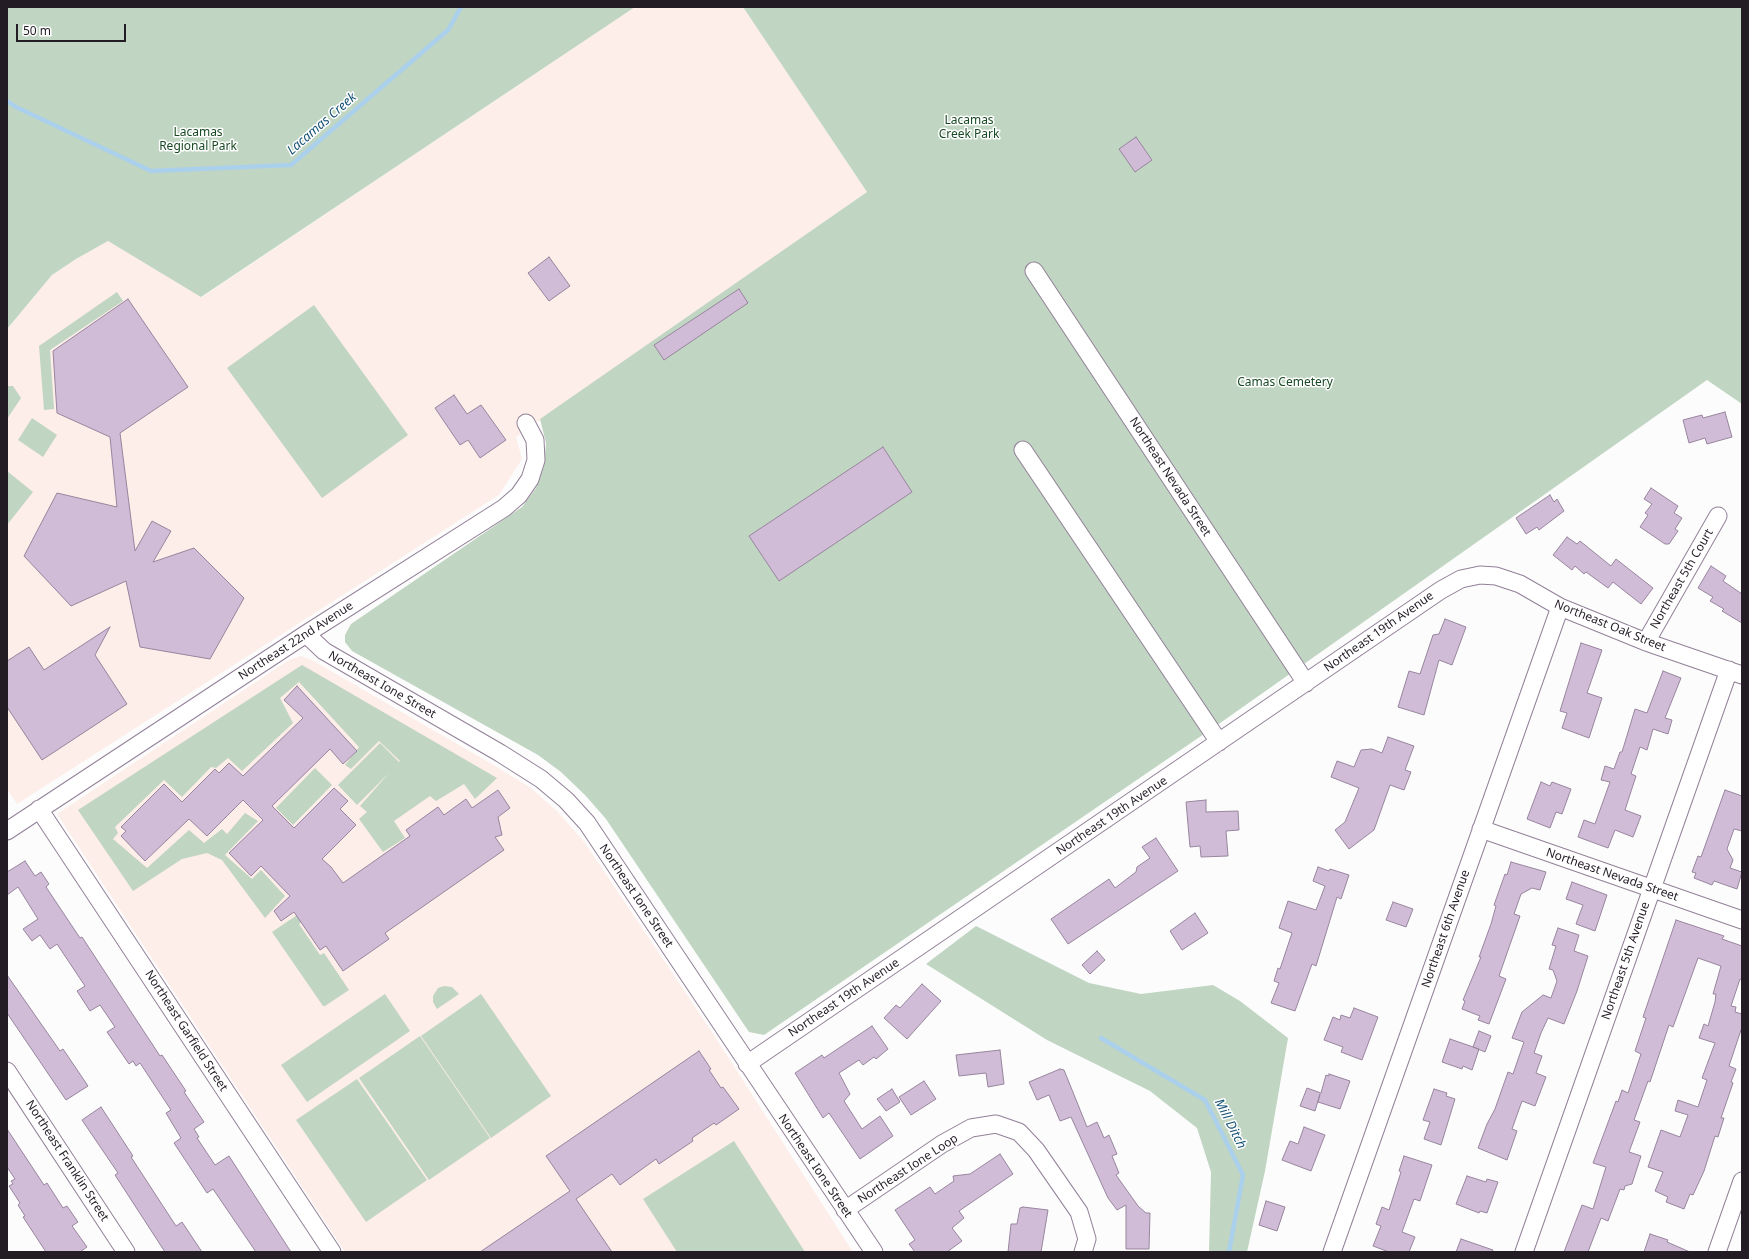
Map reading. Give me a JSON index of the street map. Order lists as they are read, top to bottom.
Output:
{
  "streets": {
    "street": [
      "Northeast Nevada Street",
      "Northeast 5th Court",
      "Northeast Oak Street",
      "Northeast 19th Avenue",
      "Northeast 22nd Avenue",
      "Northeast Ione Street",
      "Northeast 6th Avenue",
      "Northeast 5th Avenue",
      "Northeast Garfield Street",
      "Northeast Franklin Street",
      "Northeast Ione Loop"
    ]
  },
  "crossings": [
    ["Northeast Nevada Street", "Northeast 19th Avenue"],
    ["Northeast Nevada Street", "Northeast 6th Avenue"],
    ["Northeast Nevada Street", "Northeast 5th Avenue"],
    ["Northeast 5th Court", "Northeast Oak Street"],
    ["Northeast Oak Street", "Northeast 19th Avenue"],
    ["Northeast Oak Street", "Northeast 6th Avenue"],
    ["Northeast Oak Street", "Northeast 5th Avenue"],
    ["Northeast 19th Avenue", "Northeast Ione Street"],
    ["Northeast 22nd Avenue", "Northeast Ione Street"],
    ["Northeast 22nd Avenue", "Northeast Garfield Street"],
    ["Northeast Ione Street", "Northeast Ione Loop"]
  ],
  "water": ["Lacamas Creek", "Mill Ditch"],
  "parks": ["Lacamas Creek Park", "Lacamas Regional Park", "Camas Cemetery"],
  "scale_bar": "50 m"
}
